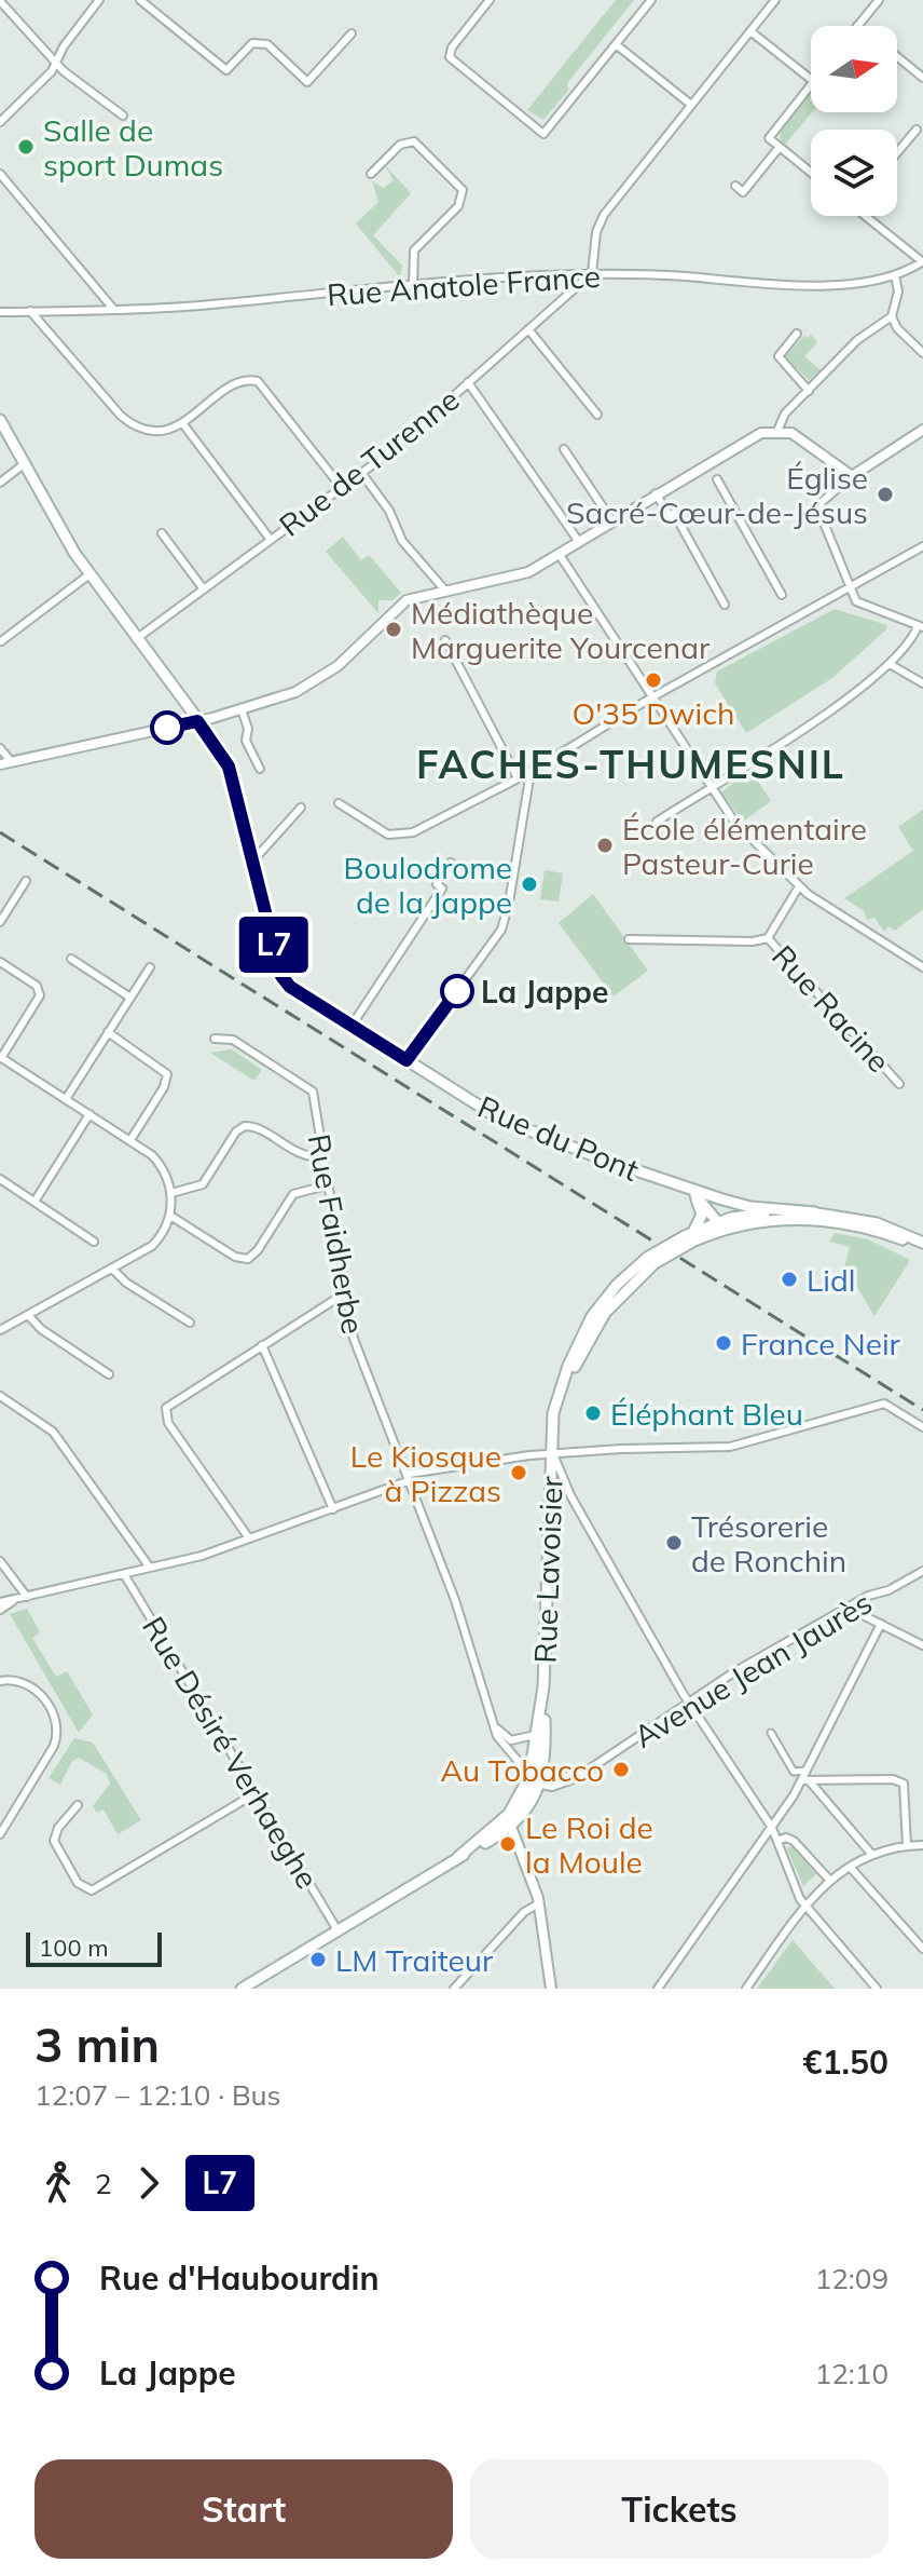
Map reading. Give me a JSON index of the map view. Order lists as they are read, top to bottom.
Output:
{
  "streets": {
    "main road": ["Rue du Pont", "Rue Lavoisier"],
    "street": [
      "Rue Anatole France",
      "Rue de Turenne",
      "Rue Racine",
      "Rue Faidherbe",
      "Avenue Jean Jaurès",
      "Rue Désiré Verhaeghe"
    ]
  },
  "crossings": [
    ["Rue Anatole France", "Rue de Turenne"],
    ["Rue de Turenne", "Rue du Pont"],
    ["Rue du Pont", "Rue Lavoisier"],
    ["Rue Faidherbe", "Rue Lavoisier"],
    ["Rue Faidherbe", "Avenue Jean Jaurès"],
    ["Rue Lavoisier", "Avenue Jean Jaurès"]
  ],
  "districts": ["FACHES-THUMESNIL"],
  "places": [
    "Salle de sport Dumas",
    "Église Sacré-Cœur-de-Jésus",
    "Médiathèque Marguerite Yourcenar",
    "O'35 Dwich",
    "École élémentaire Pasteur-Curie",
    "Boulodrome de la Jappe",
    "La Jappe",
    "Lidl",
    "France Neir",
    "Éléphant Bleu",
    "Le Kiosque à Pizzas",
    "Trésorerie de Ronchin",
    "Au Tobacco",
    "Le Roi de la Moule",
    "LM Traiteur"
  ],
  "lines": ["bus line L7"],
  "scale_bar": "100 m",
  "north": "right",
  "page": {
    "on_map": "L7",
    "scale": "100 m",
    "heading": ["3 min", "12:07 – 12:10 · Bus", "€1.50"],
    "legs": ["2", "L7"],
    "list": [
      {
        "name": "Rue d'Haubourdin",
        "value": "12:09"
      },
      {
        "name": "La Jappe",
        "value": "12:10"
      }
    ],
    "buttons": ["Start", "Tickets"]
  }
}
